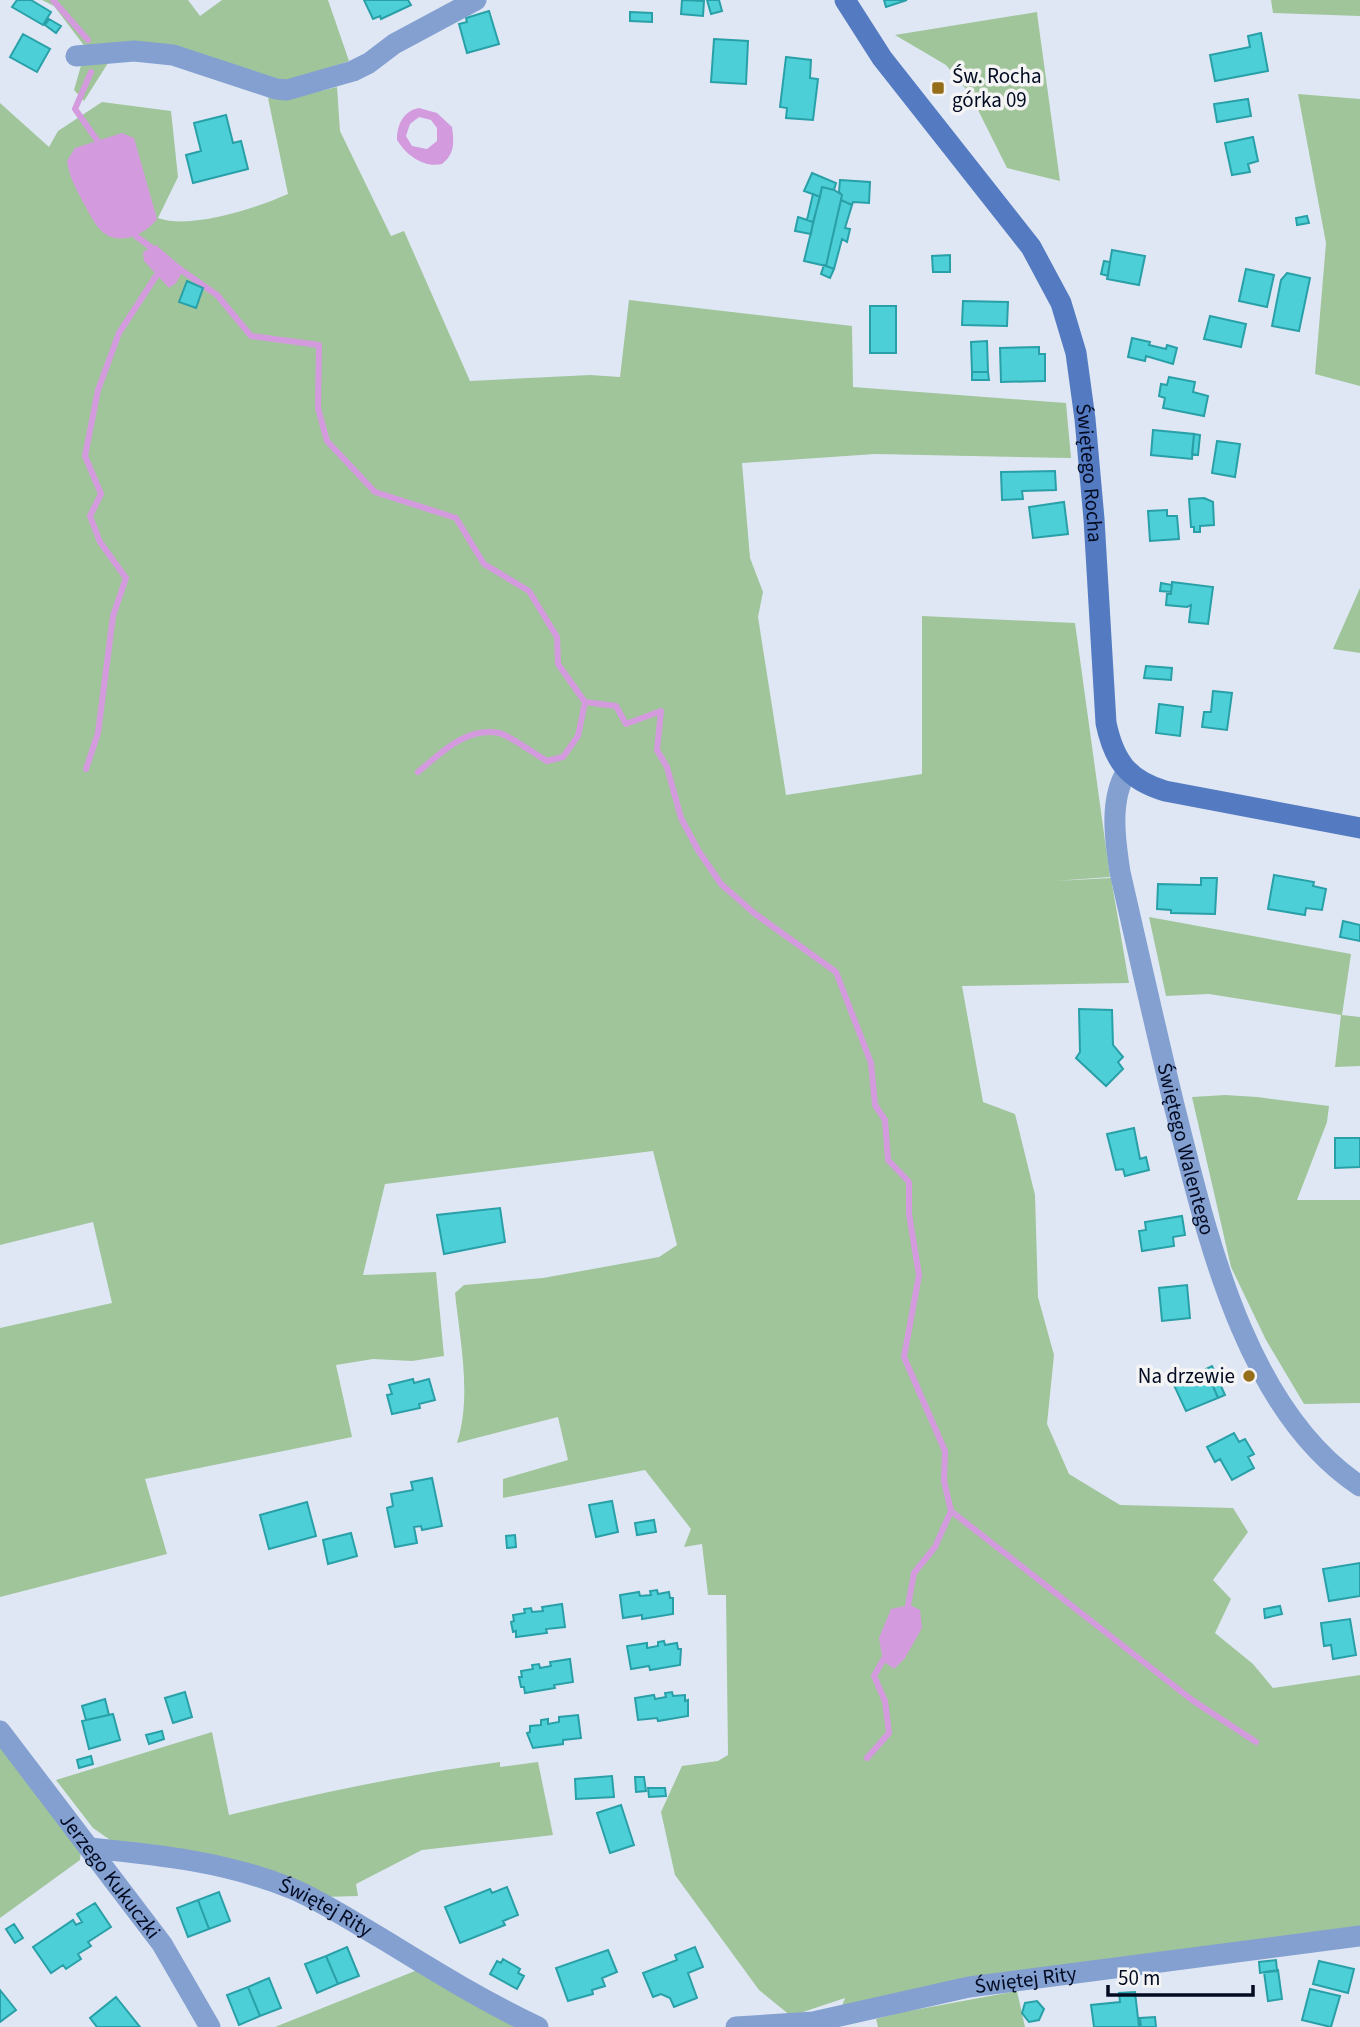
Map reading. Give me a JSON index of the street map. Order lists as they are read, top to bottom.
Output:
{
  "streets": {
    "street": [
      "Świętego Rocha",
      "Świętego Walentego",
      "Jerzego Kukuczki",
      "Świętej Rity"
    ]
  },
  "crossings": [
    ["Świętego Rocha", "Świętego Walentego"],
    ["Jerzego Kukuczki", "Świętej Rity"]
  ],
  "places": {
    "transit": ["Św. Rocha górka 09"],
    "other": ["Na drzewie"]
  },
  "scale_bar": "50 m"
}
